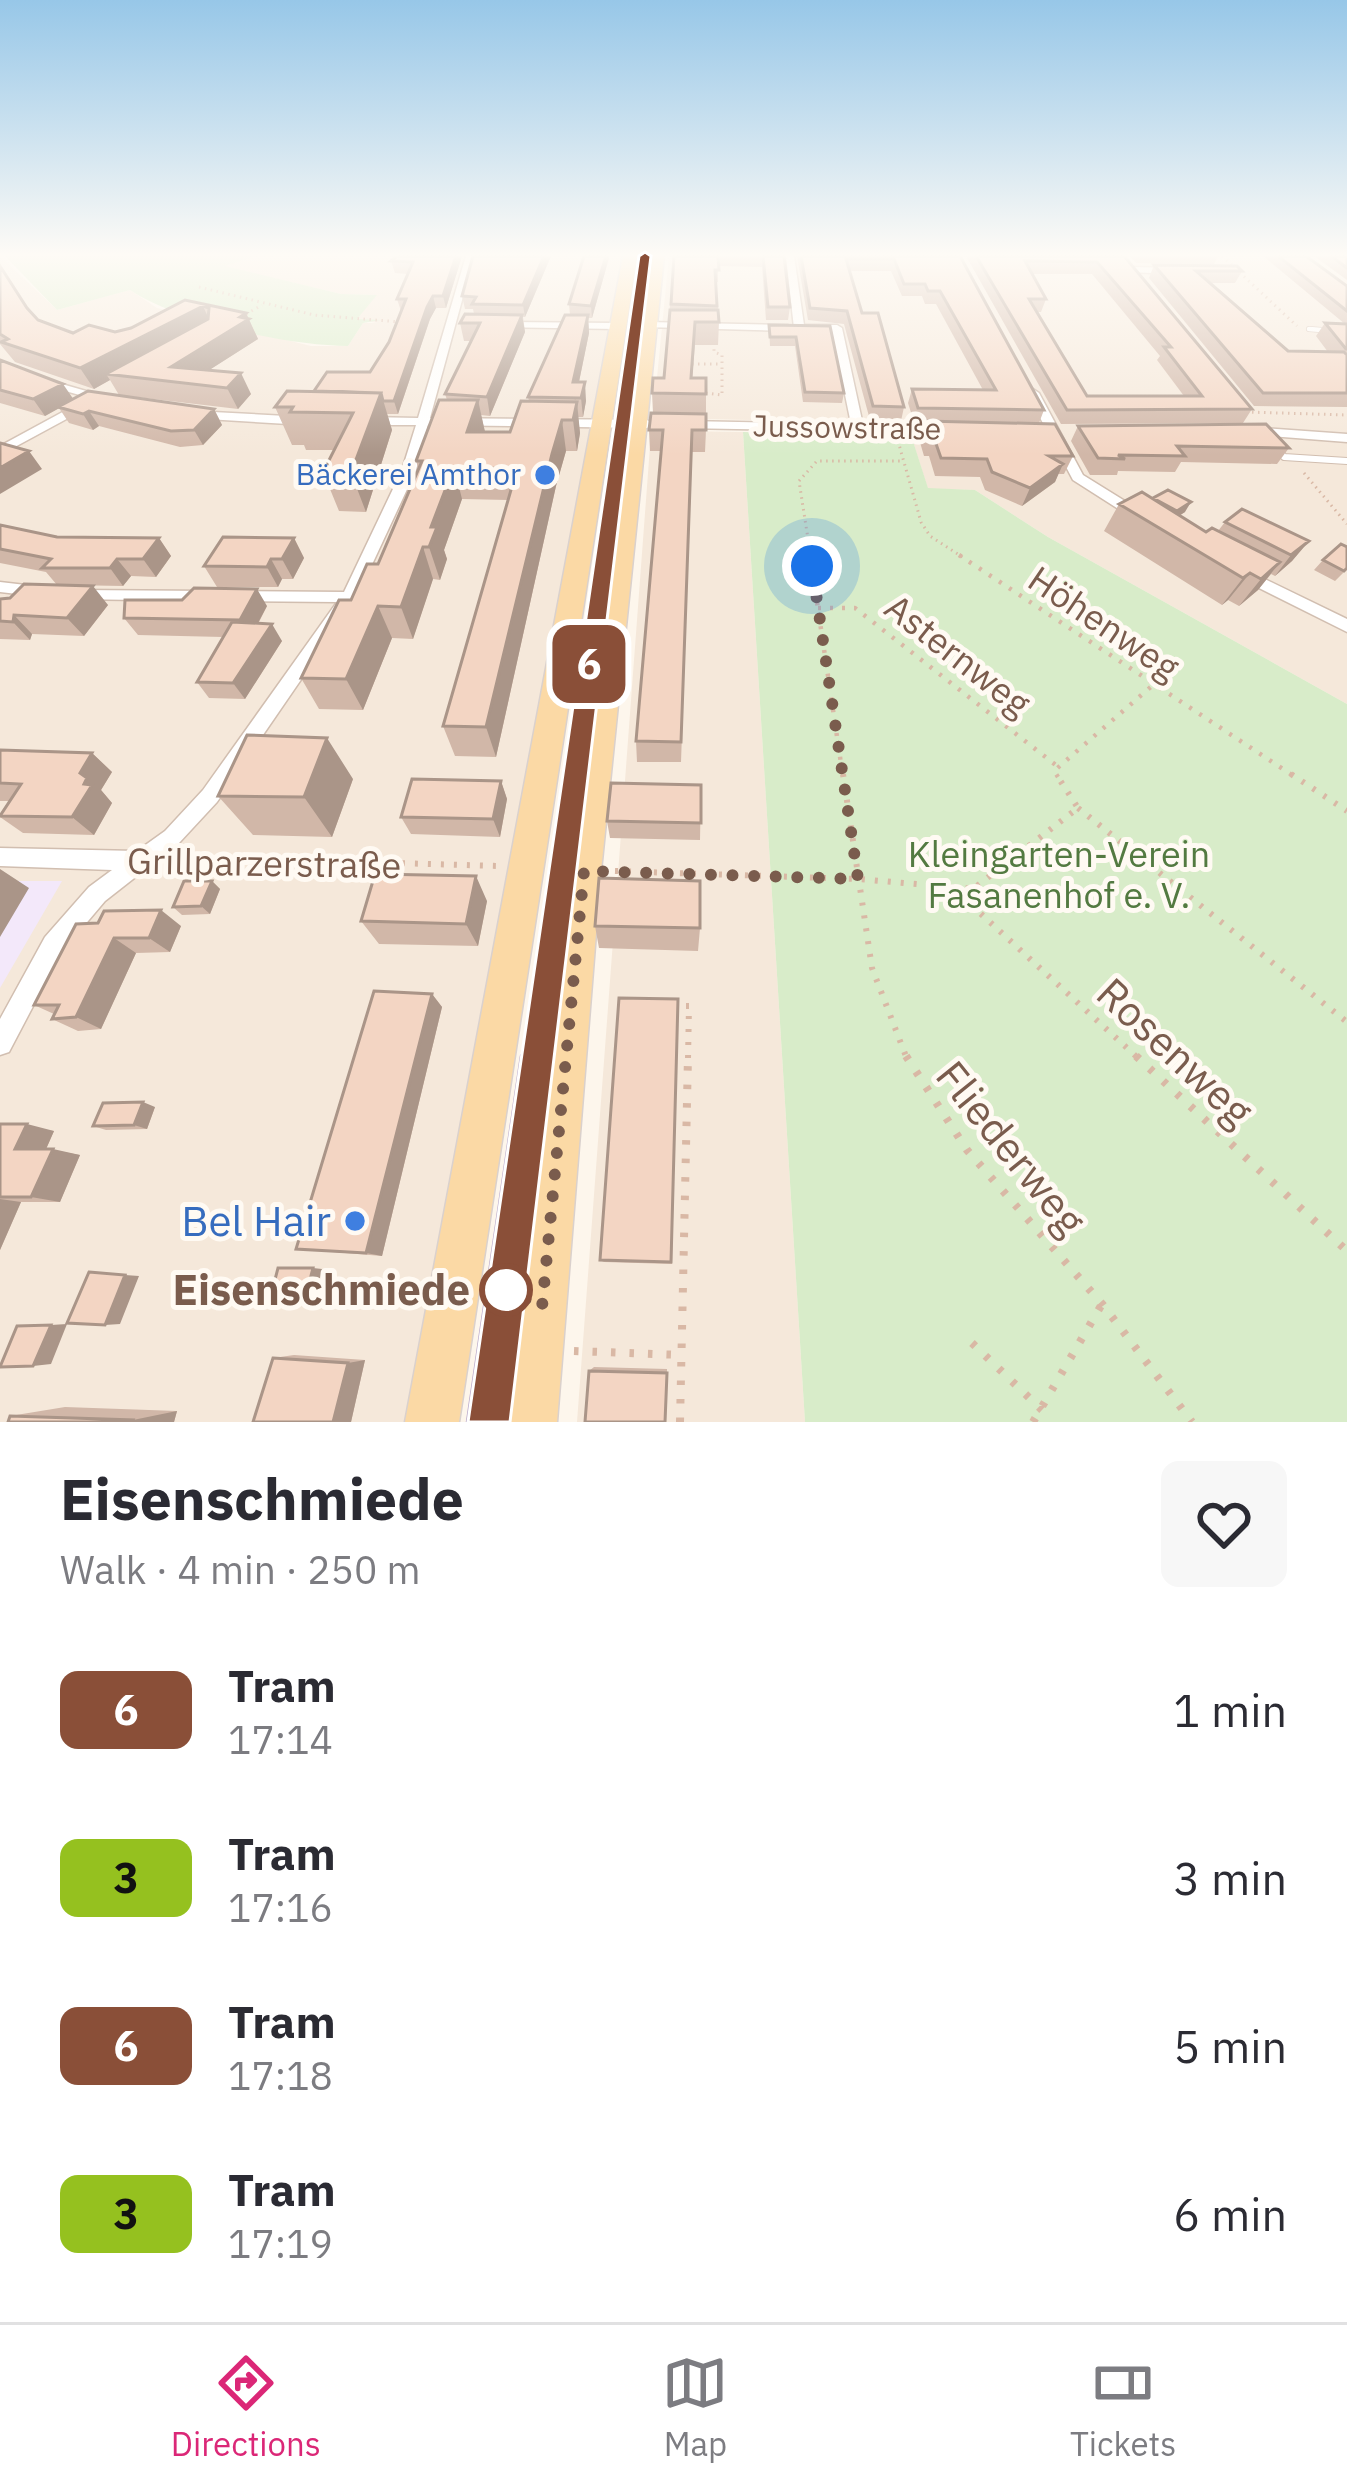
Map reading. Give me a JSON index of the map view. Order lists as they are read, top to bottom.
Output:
{
  "streets": {
    "street": ["Jussowstraße", "Grillparzerstraße"],
    "path": [
      "Höhenweg",
      "Asternweg",
      "Rosenweg",
      "Fliederweg"
    ]
  },
  "crossings": [
    ["Jussowstraße", "Höhenweg"],
    ["Höhenweg", "Fliederweg"],
    ["Asternweg", "Fliederweg"]
  ],
  "parks": ["Kleingarten-Verein Fasanenhof e. V."],
  "places": ["Bäckerei Amthor", "Bel Hair", "Eisenschmiede"],
  "lines": ["tram line 6"],
  "page": {
    "on_map": "6",
    "heading": ["Eisenschmiede", "Walk · 4 min · 250 m"],
    "list": [
      {
        "mark": "6",
        "name": "Tram",
        "note": "17:14",
        "value": "1 min"
      },
      {
        "mark": "3",
        "name": "Tram",
        "note": "17:16",
        "value": "3 min"
      },
      {
        "mark": "6",
        "name": "Tram",
        "note": "17:18",
        "value": "5 min"
      },
      {
        "mark": "3",
        "name": "Tram",
        "note": "17:19",
        "value": "6 min"
      }
    ],
    "tabs": ["Directions", "Map", "Tickets"]
  }
}
